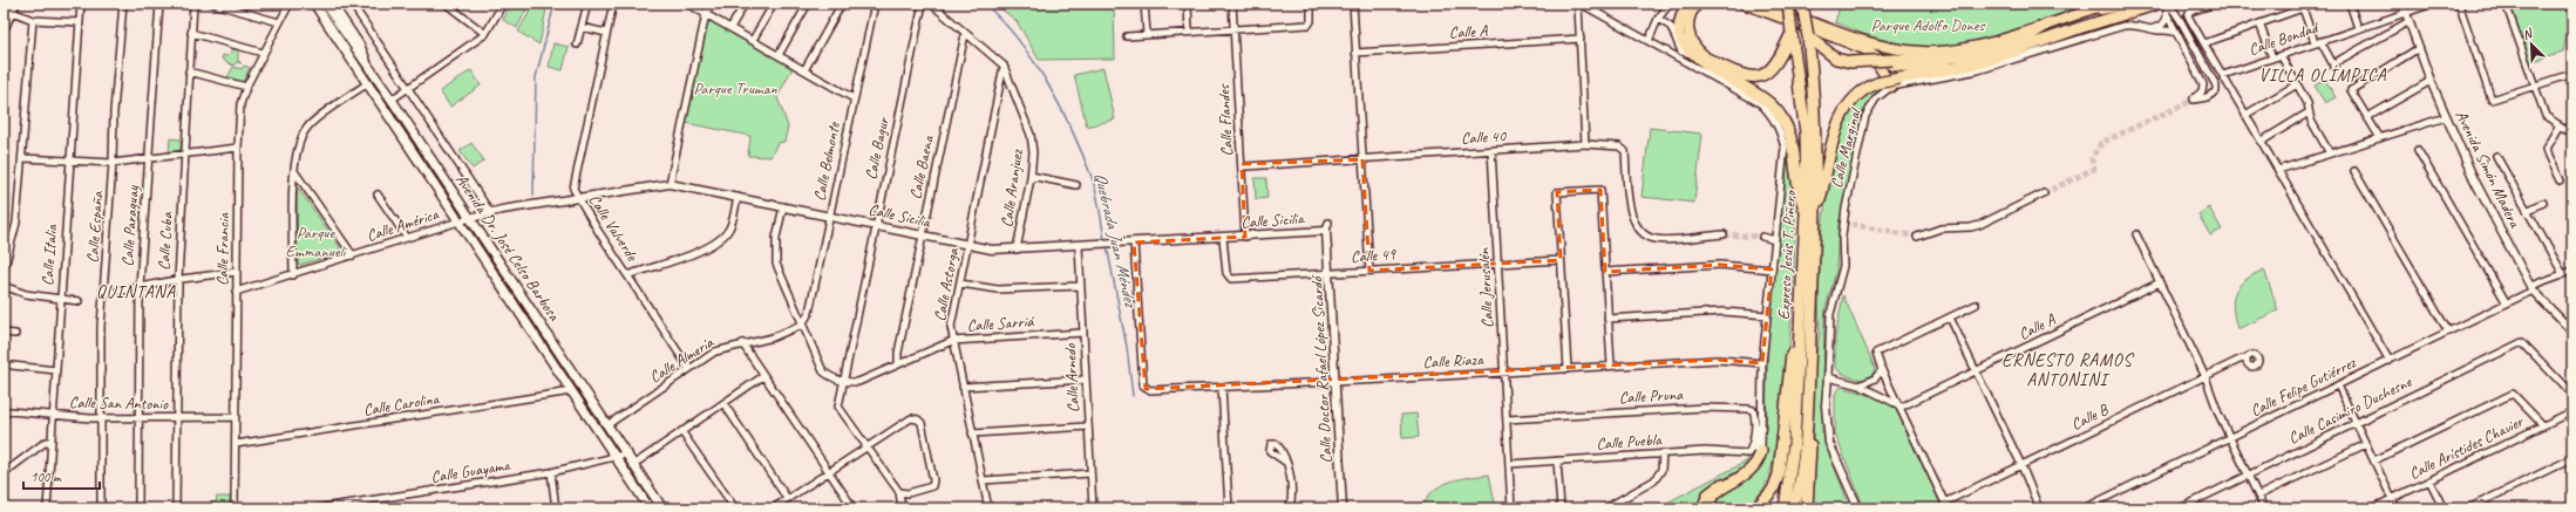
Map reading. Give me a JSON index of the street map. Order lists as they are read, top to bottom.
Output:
{
  "streets": {
    "highway": ["Expreso Jesús T. Piñero"],
    "main road": ["Avenida Dr. José Celso Barbosa"],
    "street": [
      "Calle A",
      "Calle Bondad",
      "Calle Flandes",
      "Calle 40",
      "Calle Bagur",
      "Calle Marginal",
      "Calle Belmonte",
      "Calle Baena",
      "Avenida Simón Madera",
      "Calle Aranjuez",
      "Calle Sicilia",
      "Calle América",
      "Calle Paraguay",
      "Calle España",
      "Calle Valverde",
      "Calle Cuba",
      "Calle Francia",
      "Calle Italia",
      "Calle 49",
      "Calle Astorga",
      "Calle Jerusalén",
      "Calle Sarriá",
      "Calle Almería",
      "Calle Riaza",
      "Calle Doctor Rafael López Sicardó",
      "Calle Arnedo",
      "Calle Felipe Gutiérrez",
      "Calle Pruna",
      "Calle San Antonio",
      "Calle Carolina",
      "Calle Casimiro Duchesne",
      "Calle B",
      "Calle Puebla",
      "Calle Arístides Chavier",
      "Calle Guayama"
    ]
  },
  "crossings": [
    ["Calle Bondad", "Avenida Simón Madera"],
    ["Calle Flandes", "Calle 40"],
    ["Calle Flandes", "Calle Sicilia"],
    ["Calle 40", "Calle Jerusalén"],
    ["Calle Bagur", "Calle Sicilia"],
    ["Calle Bagur", "Calle Sarriá"],
    ["Calle Belmonte", "Calle Sicilia"],
    ["Calle Belmonte", "Calle Almería"],
    ["Calle Baena", "Calle Aranjuez"],
    ["Calle Baena", "Calle Sicilia"],
    ["Calle Baena", "Calle Sarriá"],
    ["Avenida Simón Madera", "Calle Felipe Gutiérrez"],
    ["Calle Aranjuez", "Calle Sicilia"],
    ["Calle Aranjuez", "Calle Astorga"],
    ["Calle Sicilia", "Calle América"],
    ["Calle Sicilia", "Calle Valverde"],
    ["Calle Sicilia", "Avenida Dr. José Celso Barbosa"],
    ["Calle Sicilia", "Calle 49"],
    ["Calle Sicilia", "Calle Astorga"],
    ["Calle Sicilia", "Calle Riaza"],
    ["Calle Sicilia", "Calle Doctor Rafael López Sicardó"],
    ["Calle Sicilia", "Calle Arnedo"],
    ["Calle América", "Avenida Dr. José Celso Barbosa"],
    ["Calle América", "Calle Francia"],
    ["Calle Paraguay", "Calle San Antonio"],
    ["Calle España", "Calle San Antonio"],
    ["Calle Valverde", "Calle Almería"],
    ["Calle Cuba", "Calle San Antonio"],
    ["Avenida Dr. José Celso Barbosa", "Calle Almería"],
    ["Avenida Dr. José Celso Barbosa", "Calle Carolina"],
    ["Avenida Dr. José Celso Barbosa", "Calle Guayama"],
    ["Calle Francia", "Calle San Antonio"],
    ["Calle Francia", "Calle Carolina"],
    ["Calle Italia", "Calle San Antonio"],
    ["Calle 49", "Calle Jerusalén"],
    ["Calle 49", "Calle Doctor Rafael López Sicardó"],
    ["Calle Astorga", "Calle Sarriá"],
    ["Calle Jerusalén", "Calle Riaza"],
    ["Calle Jerusalén", "Calle Pruna"],
    ["Calle Jerusalén", "Calle Puebla"],
    ["Calle Sarriá", "Calle Arnedo"],
    ["Calle Riaza", "Calle Doctor Rafael López Sicardó"],
    ["Calle Pruna", "Calle Puebla"]
  ],
  "districts": ["VILLA OLÍMPICA", "QUINTANA", "ERNESTO RAMOS ANTONINI"],
  "water": ["Quebrada Juan Méndez"],
  "parks": ["Parque Adolfo Dones", "Parque Truman", "Parque Emmanueli"],
  "scale_bar": "100 m",
  "north": "top left"
}
